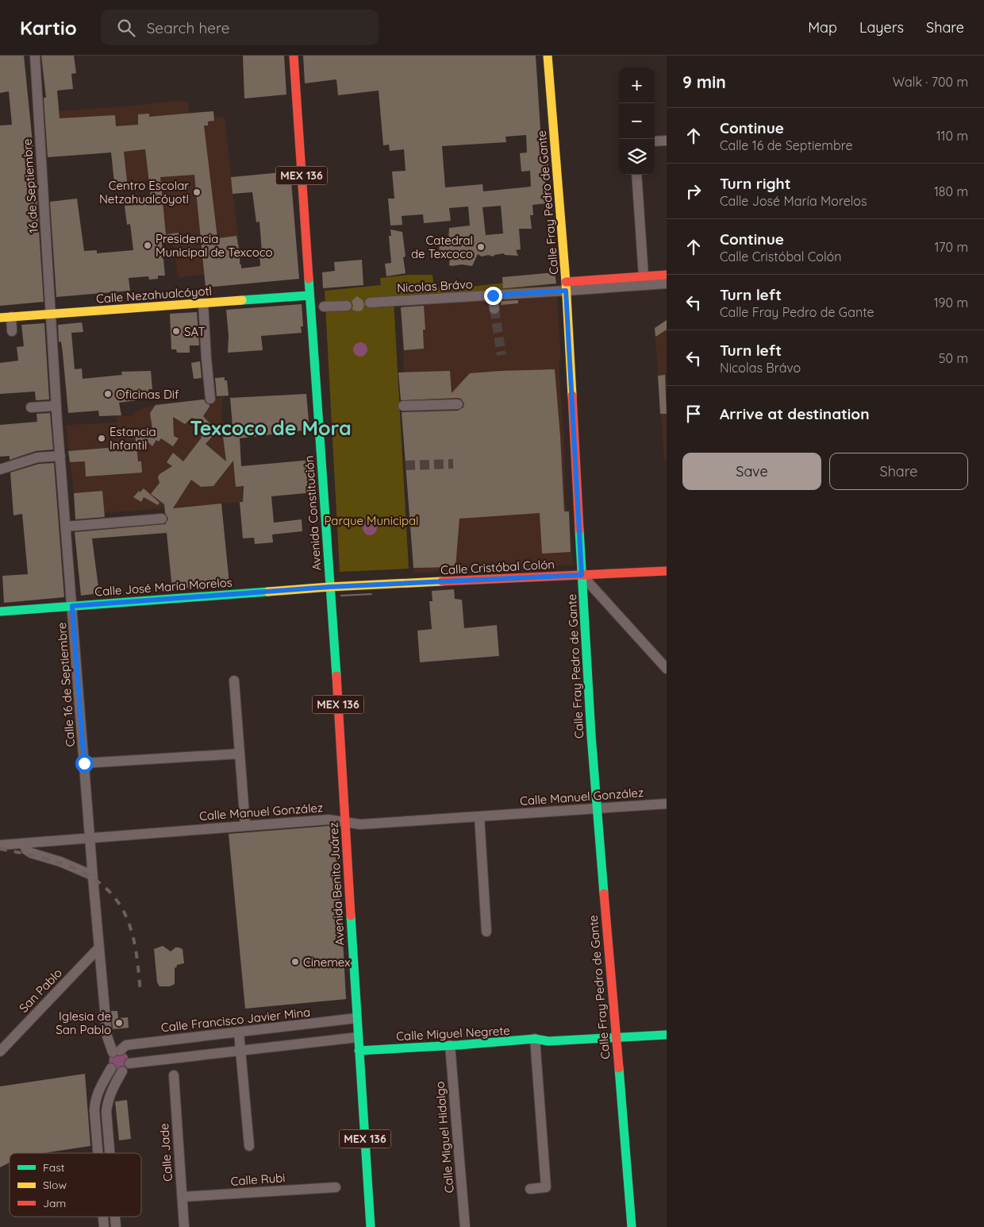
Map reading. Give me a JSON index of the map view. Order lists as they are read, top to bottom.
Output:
{
  "streets": {
    "main road": [
      "MEX 136",
      "Calle Fray Pedro de Gante",
      "Nicolas Brávo",
      "Calle Nezahualcóyotl",
      "Avenida Constitución",
      "Calle Cristóbal Colón",
      "Calle José María Morelos",
      "Avenida Benito Juárez",
      "Calle Miguel Negrete"
    ],
    "street": [
      "16 de Septiembre",
      "Calle 16 de Septiembre",
      "Calle Manuel González",
      "San Pablo",
      "Calle Francisco Javier Mina",
      "Calle Miguel Hidalgo",
      "Calle Jade",
      "Calle Rubi"
    ]
  },
  "crossings": [
    ["MEX 136", "Calle Nezahualcóyotl"],
    ["MEX 136", "Avenida Constitución"],
    ["16 de Septiembre", "Calle Nezahualcóyotl"],
    ["16 de Septiembre", "Calle 16 de Septiembre"],
    ["Calle Fray Pedro de Gante", "Nicolas Brávo"],
    ["Calle Fray Pedro de Gante", "Calle Cristóbal Colón"],
    ["Calle Fray Pedro de Gante", "Calle Manuel González"],
    ["Calle Fray Pedro de Gante", "Calle Miguel Negrete"],
    ["Calle Nezahualcóyotl", "Avenida Constitución"],
    ["Calle Nezahualcóyotl", "Calle 16 de Septiembre"],
    ["Avenida Constitución", "Calle Cristóbal Colón"],
    ["Avenida Constitución", "Calle José María Morelos"],
    ["Avenida Constitución", "Avenida Benito Juárez"],
    ["Calle Cristóbal Colón", "Calle José María Morelos"],
    ["Calle Cristóbal Colón", "Avenida Benito Juárez"],
    ["Calle José María Morelos", "Calle 16 de Septiembre"],
    ["Calle José María Morelos", "Avenida Benito Juárez"],
    ["Calle 16 de Septiembre", "Calle Manuel González"],
    ["Calle 16 de Septiembre", "San Pablo"],
    ["Calle 16 de Septiembre", "Calle Francisco Javier Mina"],
    ["Calle Manuel González", "Avenida Benito Juárez"],
    ["Avenida Benito Juárez", "Calle Francisco Javier Mina"],
    ["Avenida Benito Juárez", "Calle Miguel Negrete"],
    ["Calle Miguel Negrete", "Calle Miguel Hidalgo"],
    ["Calle Jade", "Calle Rubi"]
  ],
  "districts": ["Texcoco de Mora"],
  "parks": ["Parque Municipal"],
  "places": [
    "Centro Escolar Netzahualcóyotl",
    "Presidencia Municipal de Texcoco",
    "Catedral de Texcoco",
    "SAT",
    "Oficinas Dif",
    "Estancia Infantil",
    "Cinemex",
    "Iglesia de San Pablo"
  ],
  "legend": ["Fast", "Slow", "Jam"],
  "page": {
    "header": "Kartio",
    "search": "Search here",
    "nav": ["Map", "Layers", "Share"],
    "heading": ["9 min", "Walk · 700 m"],
    "map_buttons": ["+", "−"],
    "list": [
      ["Continue", "Calle 16 de Septiembre", "110 m"],
      ["Turn right", "Calle José María Morelos", "180 m"],
      ["Continue", "Calle Cristóbal Colón", "170 m"],
      ["Turn left", "Calle Fray Pedro de Gante", "190 m"],
      ["Turn left", "Nicolas Brávo", "50 m"],
      "Arrive at destination"
    ],
    "buttons": ["Save", "Share"]
  }
}
